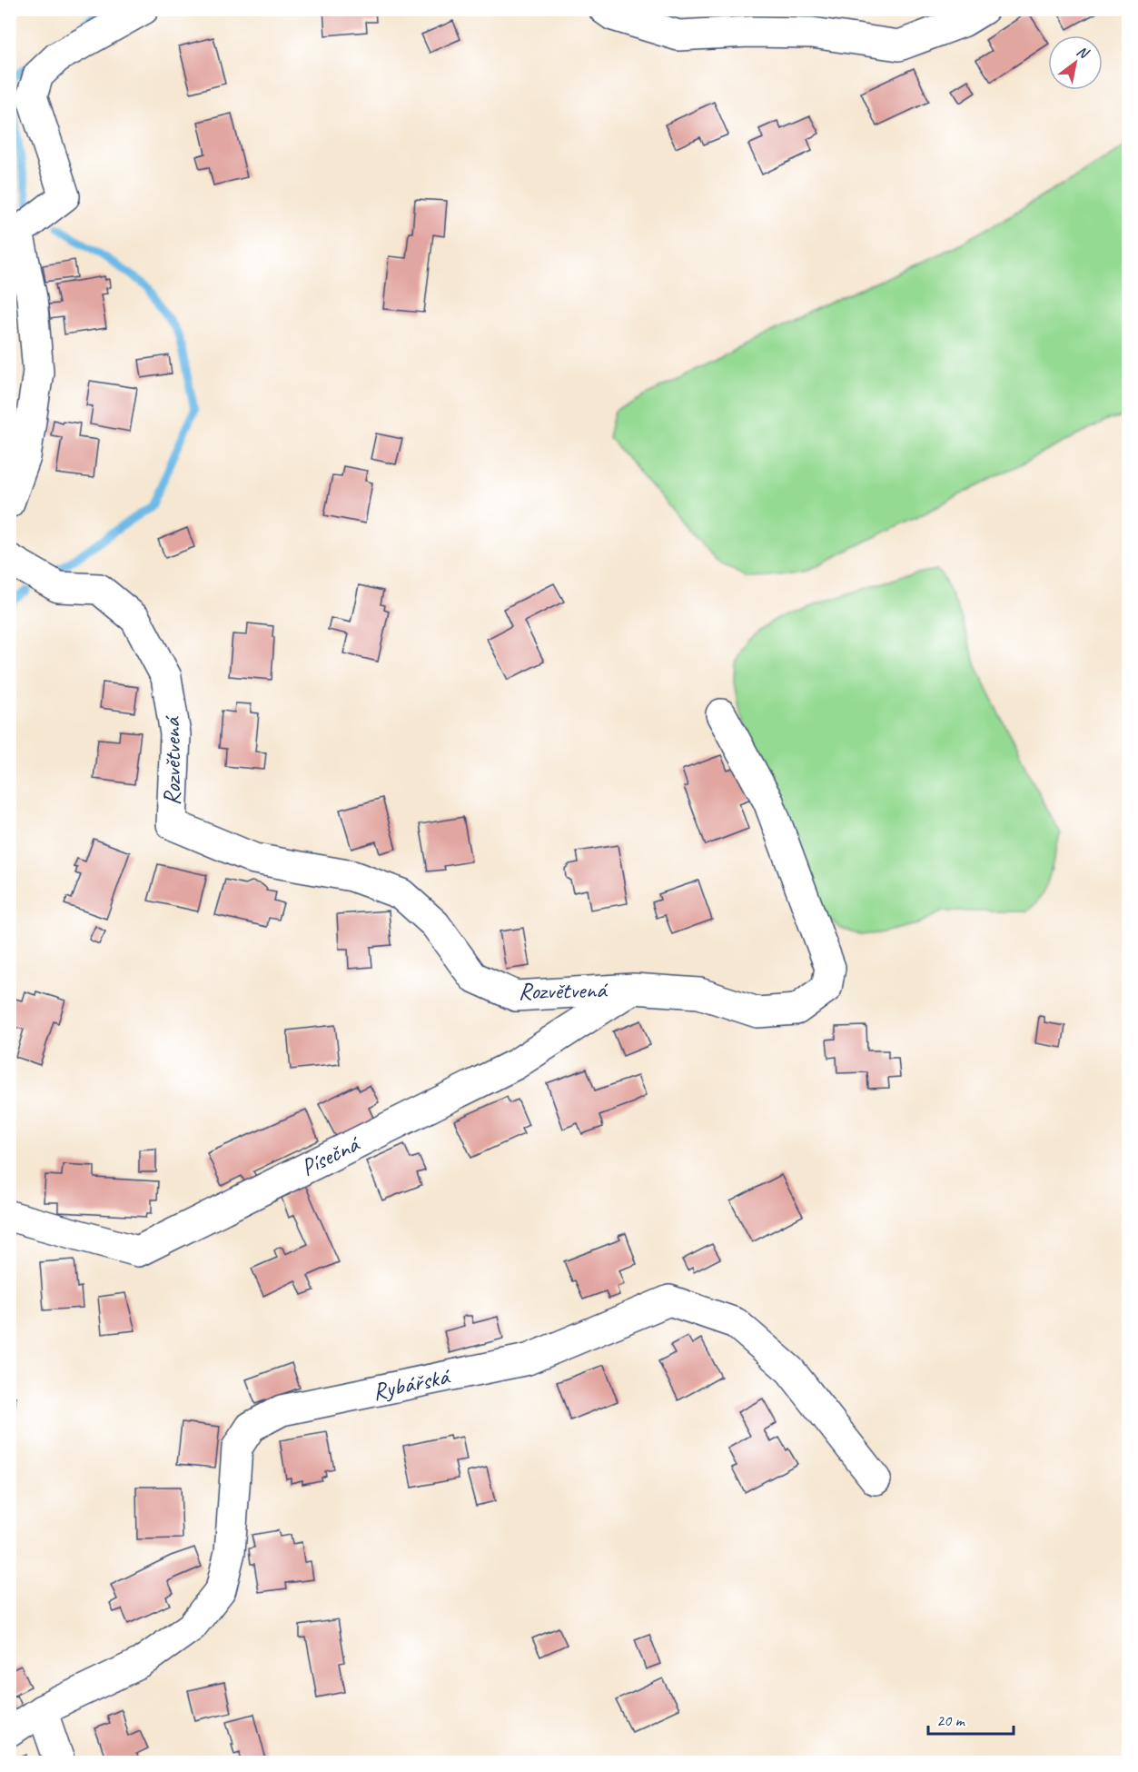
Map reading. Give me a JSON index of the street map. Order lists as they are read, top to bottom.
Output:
{
  "streets": {
    "street": ["Rozvětvená", "Písečná", "Rybářská"]
  },
  "crossings": [
    ["Rozvětvená", "Písečná"]
  ],
  "scale_bar": "20 m",
  "north": "top right"
}
